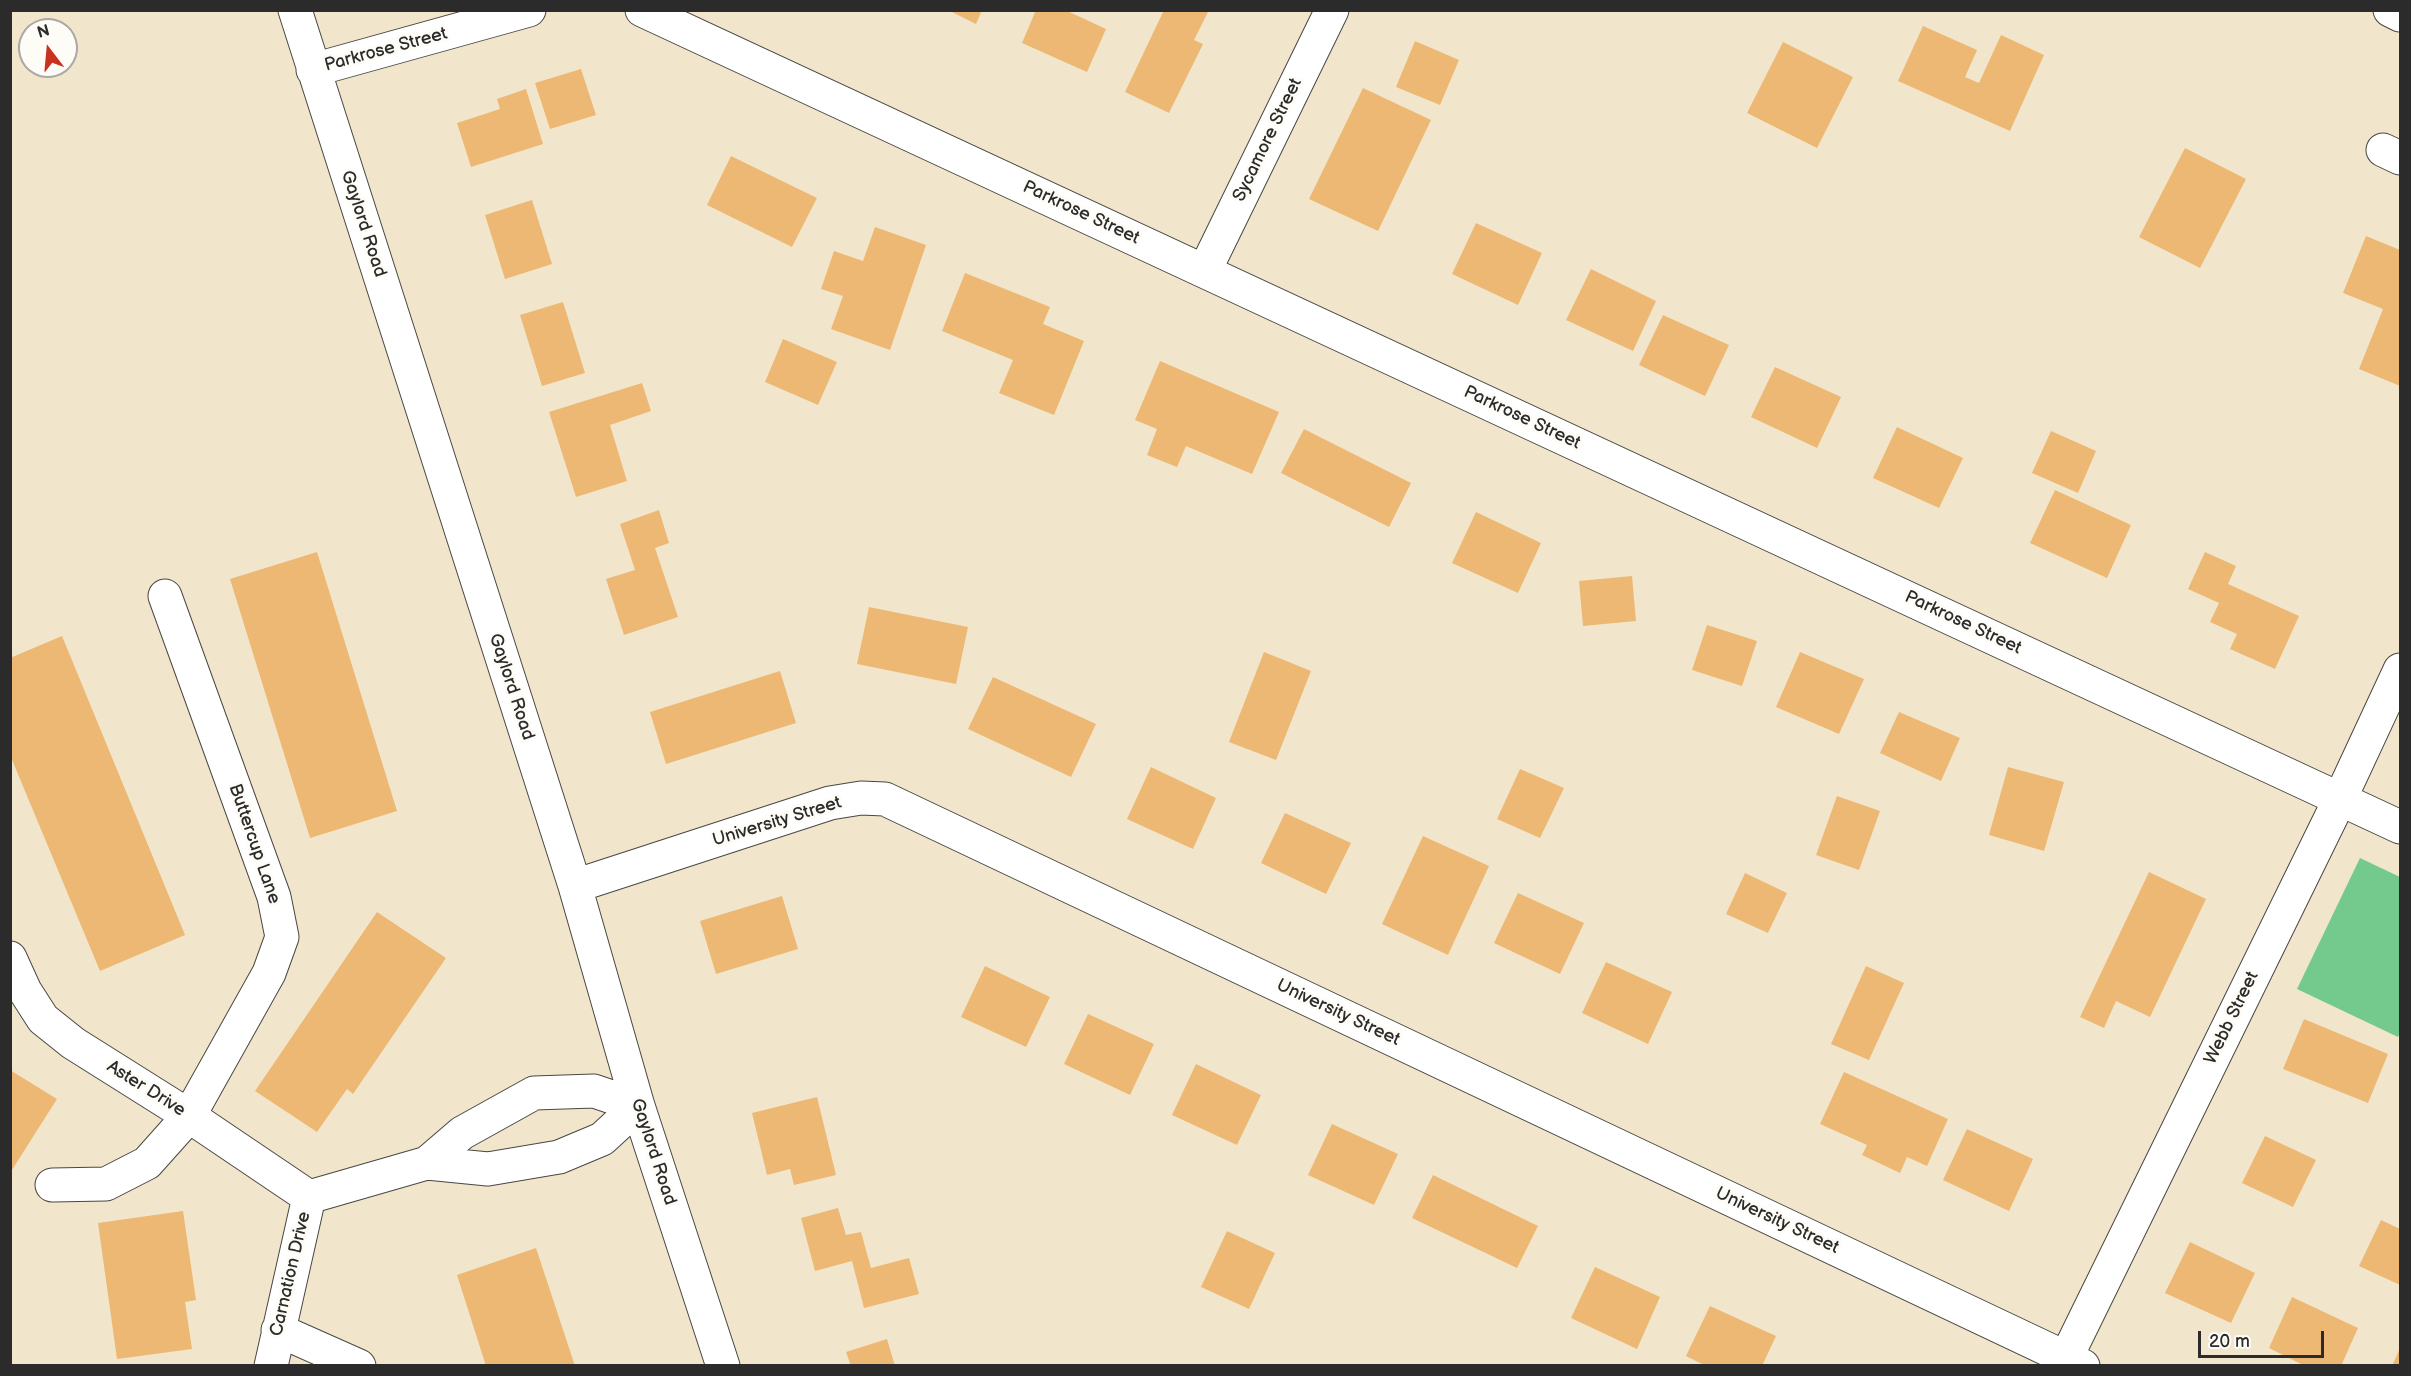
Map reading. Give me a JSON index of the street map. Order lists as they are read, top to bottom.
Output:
{
  "streets": {
    "street": [
      "Parkrose Street",
      "Sycamore Street",
      "Gaylord Road",
      "University Street",
      "Buttercup Lane",
      "Webb Street",
      "Aster Drive",
      "Carnation Drive"
    ]
  },
  "crossings": [
    ["Parkrose Street", "Sycamore Street"],
    ["Parkrose Street", "Gaylord Road"],
    ["Parkrose Street", "Webb Street"],
    ["Gaylord Road", "University Street"],
    ["Gaylord Road", "Carnation Drive"],
    ["University Street", "Webb Street"],
    ["Buttercup Lane", "Aster Drive"],
    ["Aster Drive", "Carnation Drive"]
  ],
  "scale_bar": "20 m",
  "north": "top"
}
